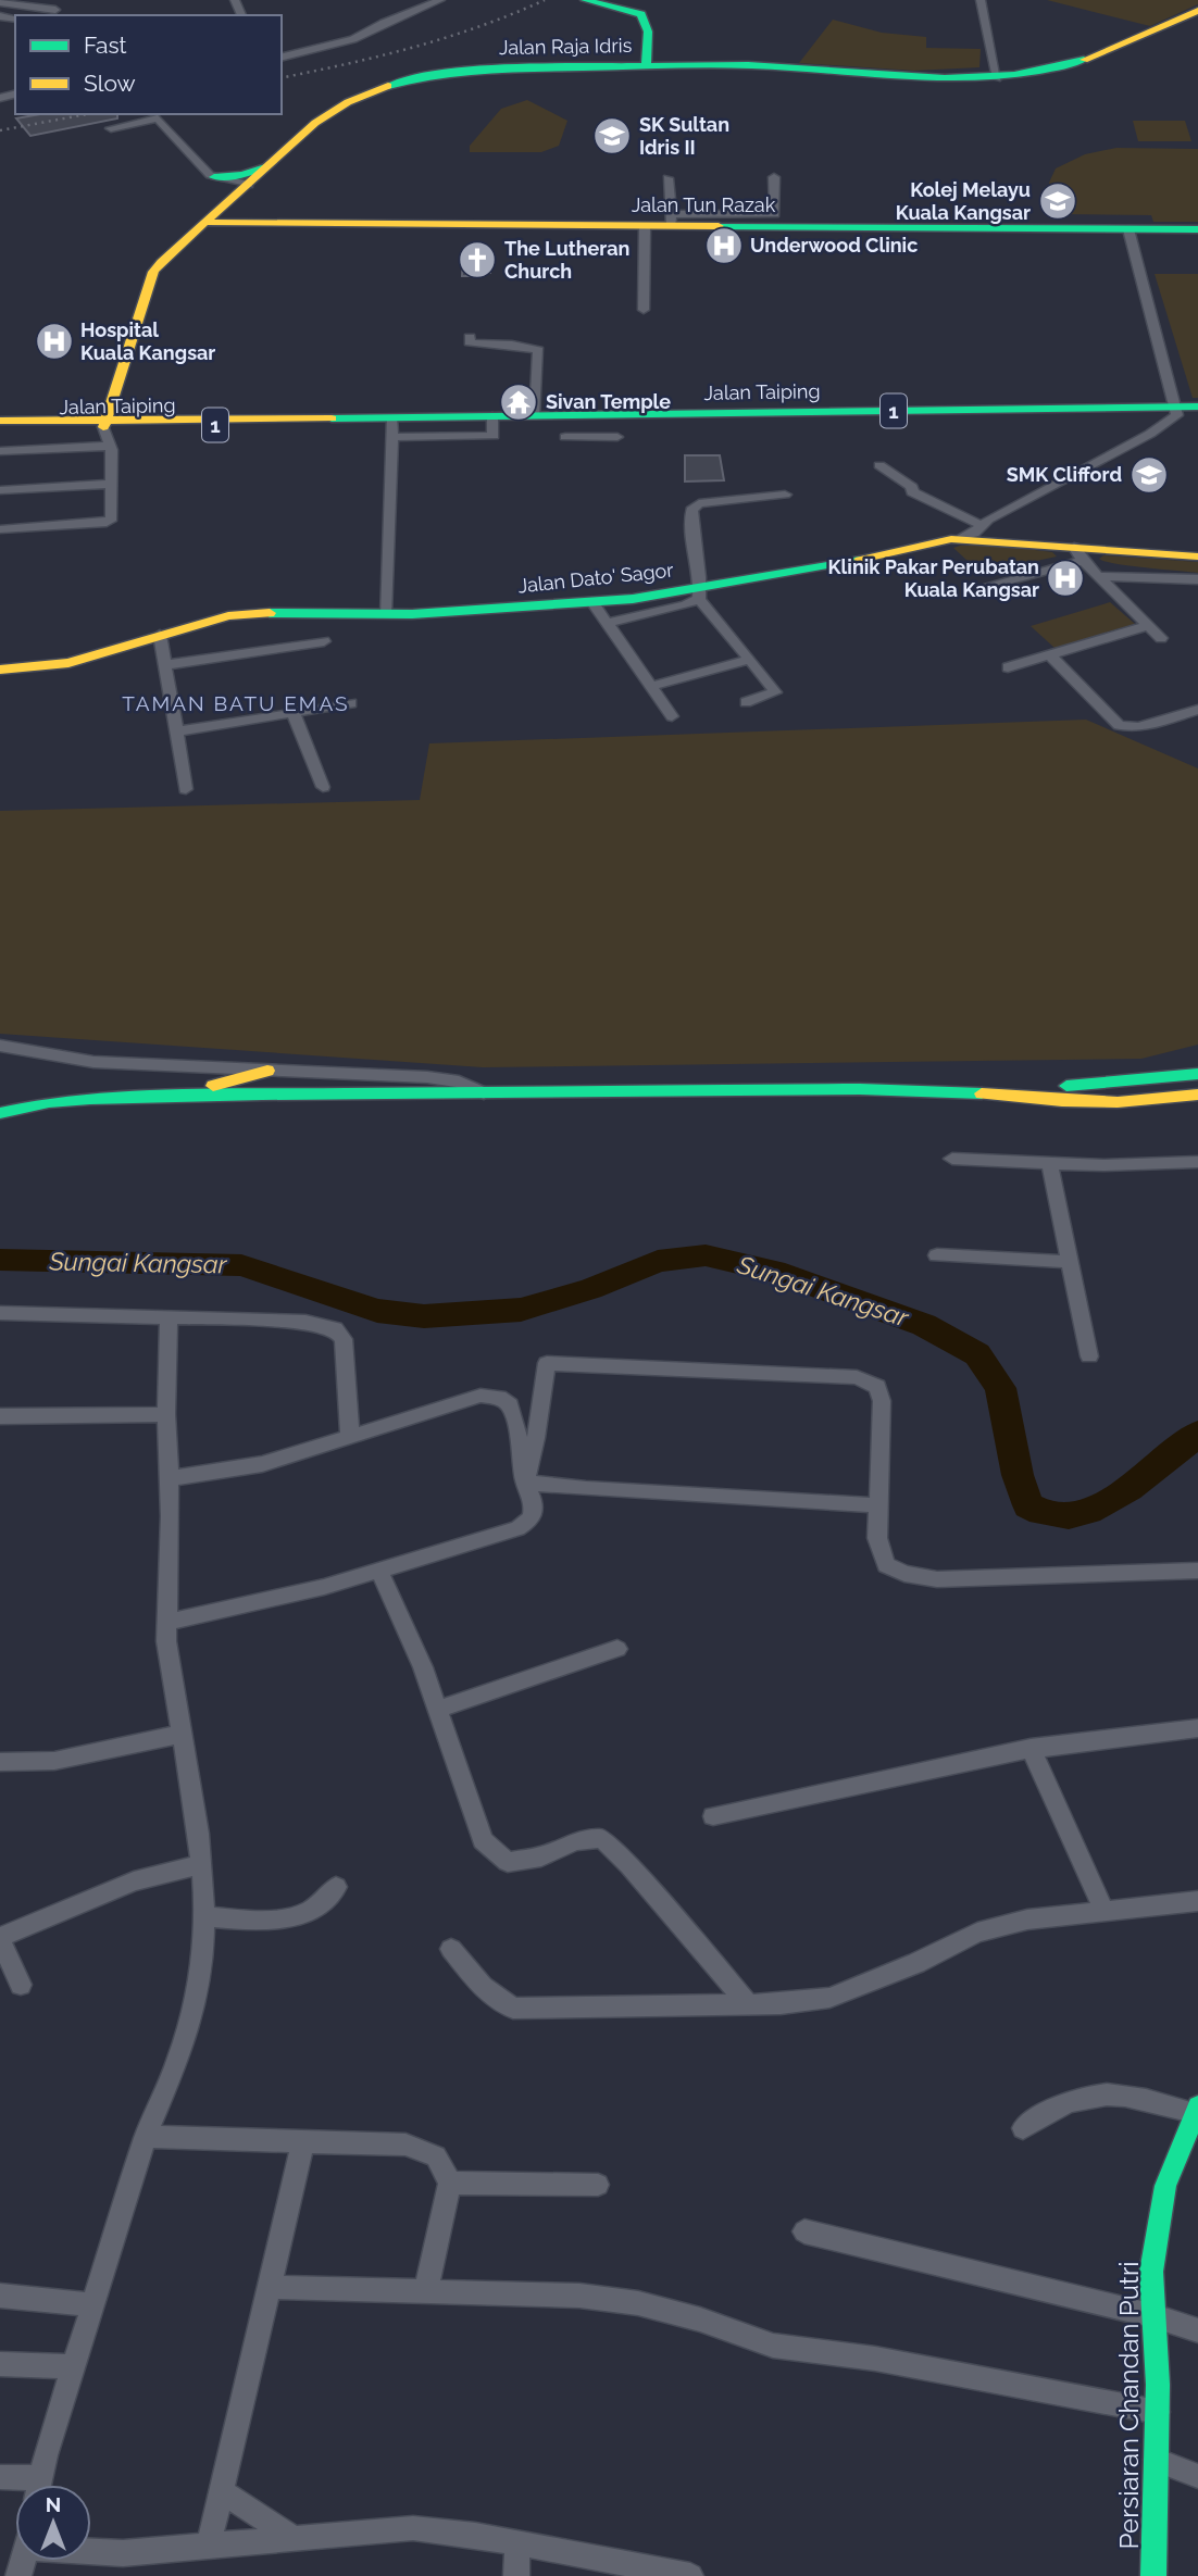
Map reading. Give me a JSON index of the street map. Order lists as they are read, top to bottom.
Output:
{
  "streets": {
    "main road": [
      "Jalan Raja Idris",
      "Jalan Tun Razak",
      "Jalan Taiping",
      "1",
      "Jalan Dato' Sagor",
      "Persiaran Chandan Putri"
    ]
  },
  "crossings": [
    ["Jalan Raja Idris", "Jalan Tun Razak"],
    ["Jalan Raja Idris", "Jalan Taiping"]
  ],
  "districts": ["TAMAN BATU EMAS"],
  "water": ["Sungai Kangsar"],
  "places": {
    "school or university": ["SK Sultan Idris II", "Kolej Melayu Kuala Kangsar", "SMK Clifford"],
    "hospital": ["Underwood Clinic", "Hospital Kuala Kangsar", "Klinik Pakar Perubatan Kuala Kangsar"],
    "church": ["The Lutheran Church"],
    "temple": ["Sivan Temple"]
  },
  "legend": ["Fast", "Slow"],
  "north": "top"
}
